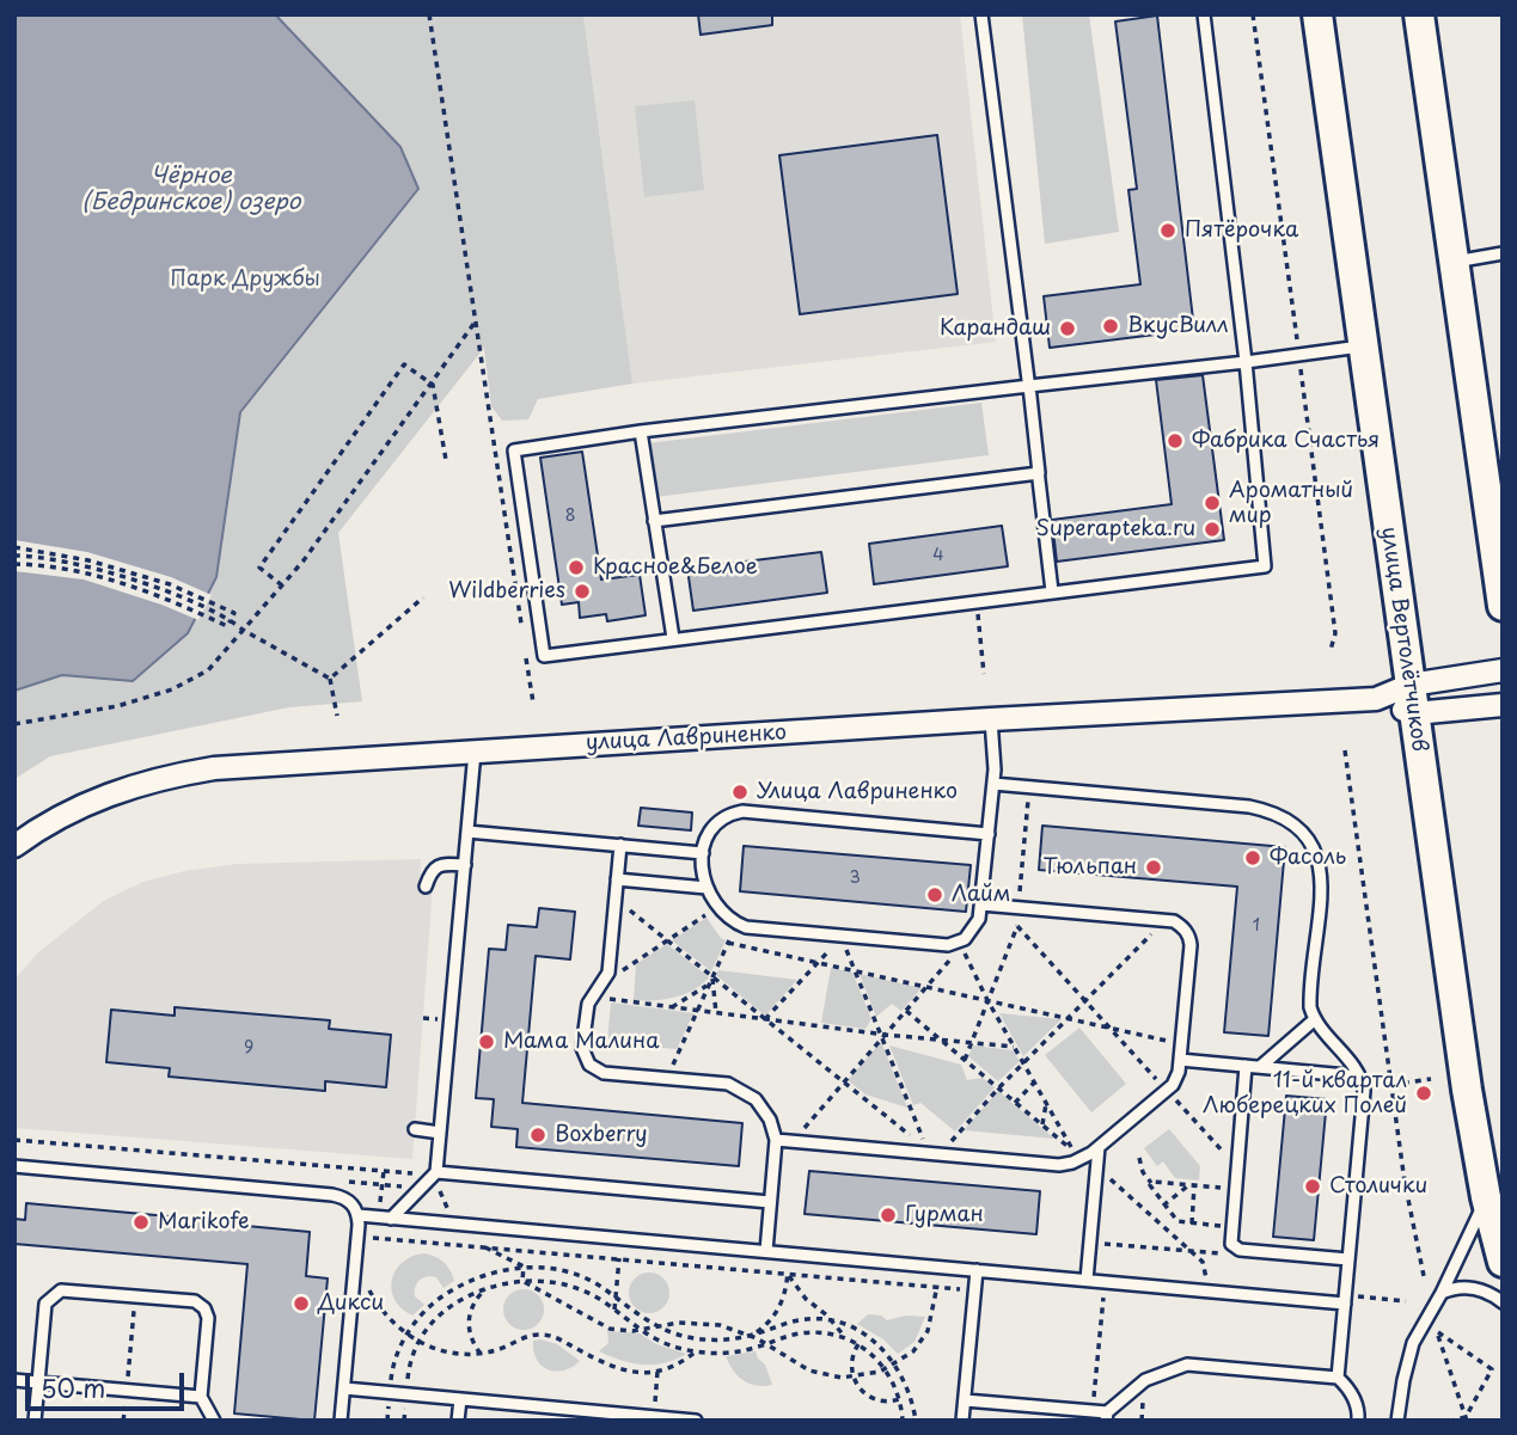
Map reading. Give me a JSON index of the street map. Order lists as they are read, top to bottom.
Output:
{
  "streets": {
    "main road": ["улица Вертолётчиков"],
    "street": ["улица Лавриненко"]
  },
  "crossings": [
    ["улица Вертолётчиков", "улица Лавриненко"]
  ],
  "water": ["Чёрное (Бедринское) озеро"],
  "parks": ["Парк Дружбы"],
  "places": [
    "Пятёрочка",
    "ВкусВилл",
    "Карандаш",
    "Фабрика Счастья",
    "Ароматный мир",
    "Superapteka.ru",
    "Красное&Белое",
    "Wildberries",
    "Улица Лавриненко",
    "Фасоль",
    "Тюльпан",
    "Лайм",
    "Мама Малина",
    "11-й квартал Люберецких Полей",
    "Boxberry",
    "Столички",
    "Гурман",
    "Marikofe",
    "Дикси"
  ],
  "house_numbers": [
    "8",
    "4",
    "3",
    "1",
    "9"
  ],
  "scale_bar": "50 m"
}
